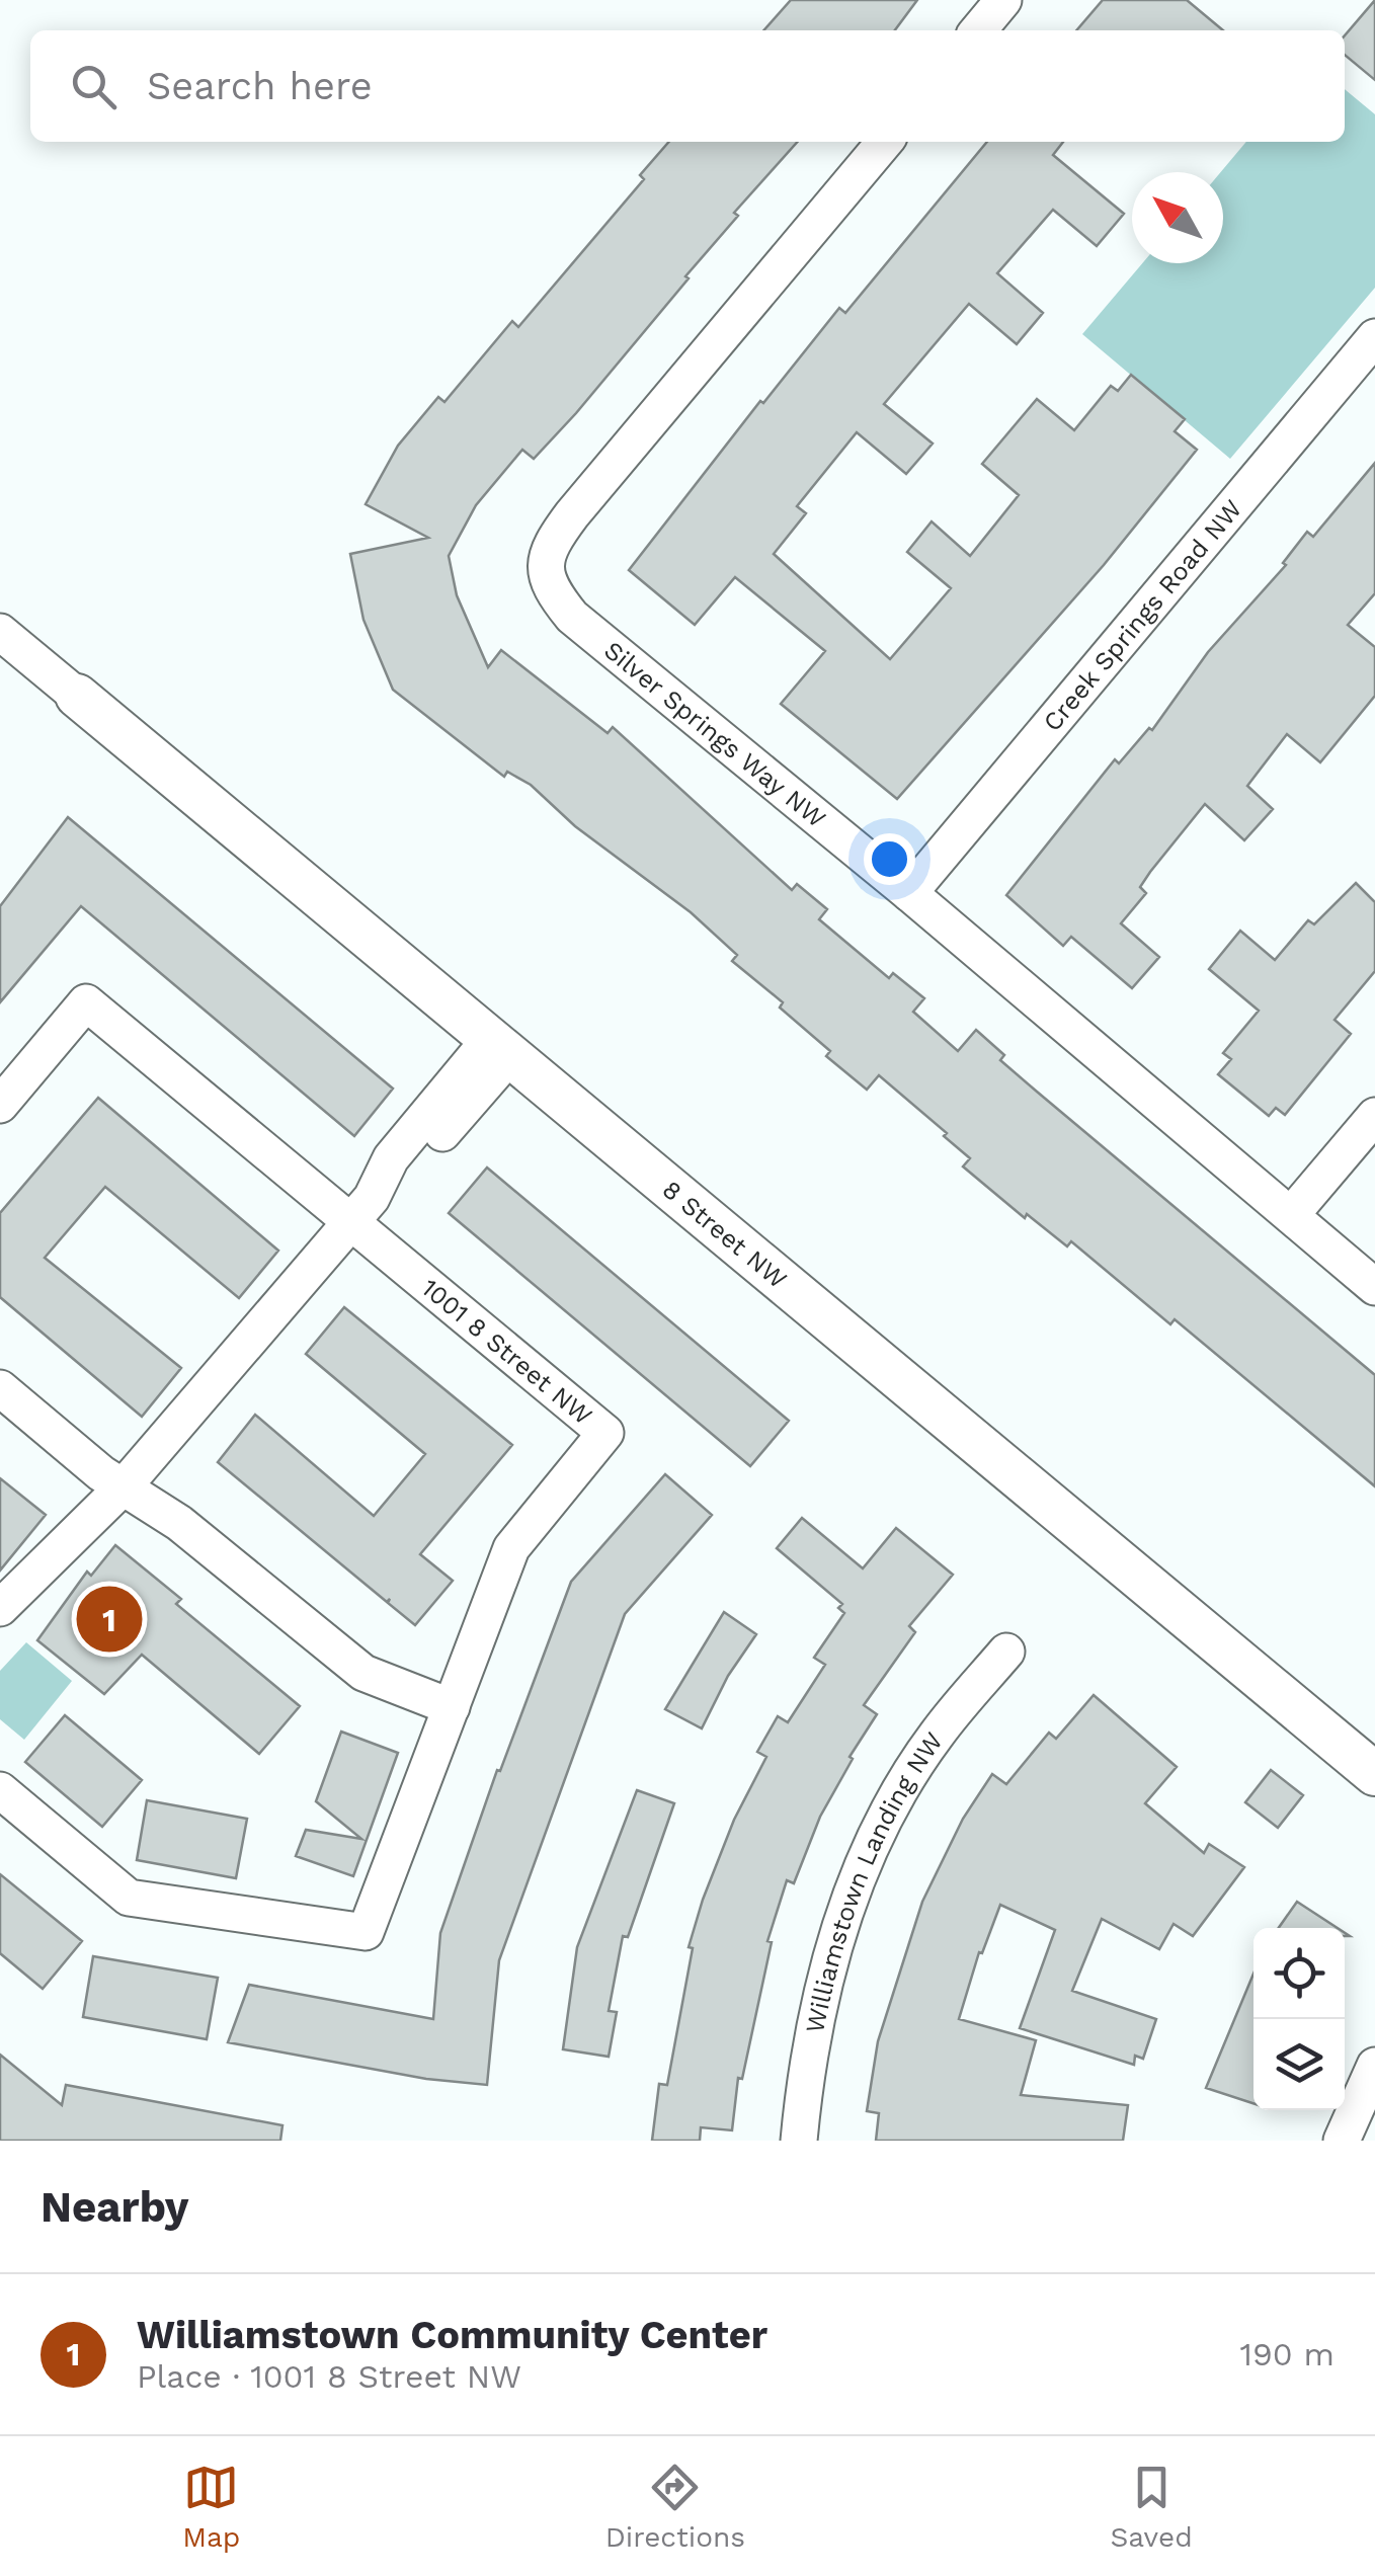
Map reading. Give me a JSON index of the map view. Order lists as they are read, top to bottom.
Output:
{
  "streets": {
    "street": [
      "Creek Springs Road NW",
      "Silver Springs Way NW",
      "8 Street NW",
      "1001 8 Street NW",
      "Williamstown Landing NW"
    ]
  },
  "crossings": [
    ["Creek Springs Road NW", "Silver Springs Way NW"]
  ],
  "north": "top left",
  "page": {
    "search": "Search here",
    "pins": "1",
    "heading": "Nearby",
    "list": [
      {
        "mark": "1",
        "name": "Williamstown Community Center",
        "note": "Place · 1001 8 Street NW",
        "value": "190 m"
      }
    ],
    "nav": ["Map", "Directions", "Saved"]
  }
}
